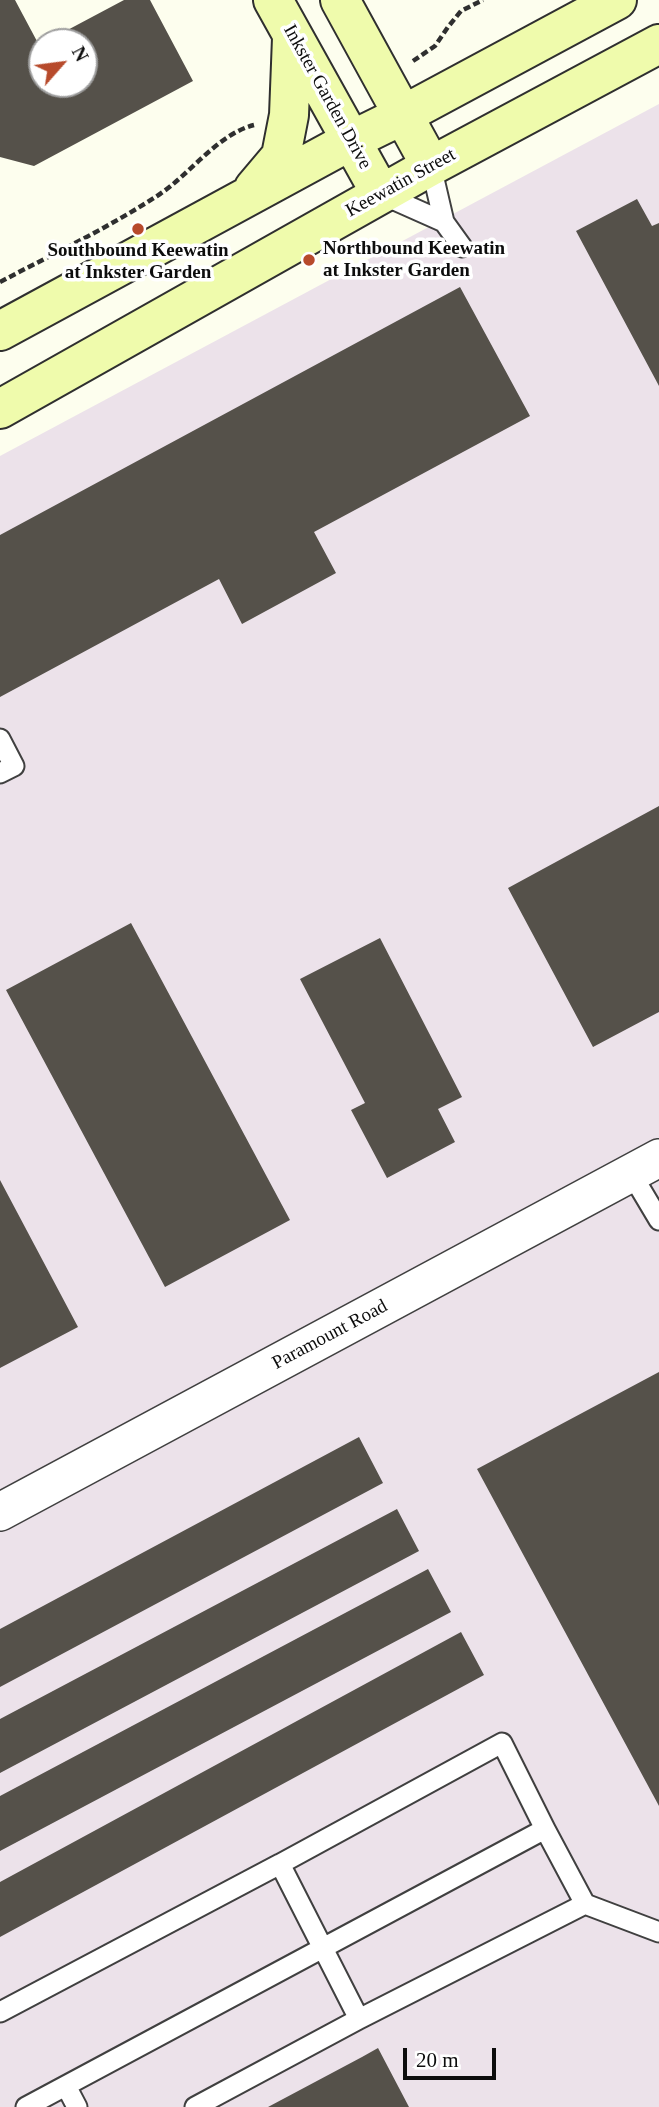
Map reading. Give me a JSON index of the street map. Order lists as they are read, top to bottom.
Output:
{
  "streets": {
    "street": ["Inkster Garden Drive", "Keewatin Street", "Paramount Road"]
  },
  "crossings": [
    ["Inkster Garden Drive", "Keewatin Street"]
  ],
  "places": ["Southbound Keewatin at Inkster Garden", "Northbound Keewatin at Inkster Garden"],
  "scale_bar": "20 m",
  "north": "top right"
}
